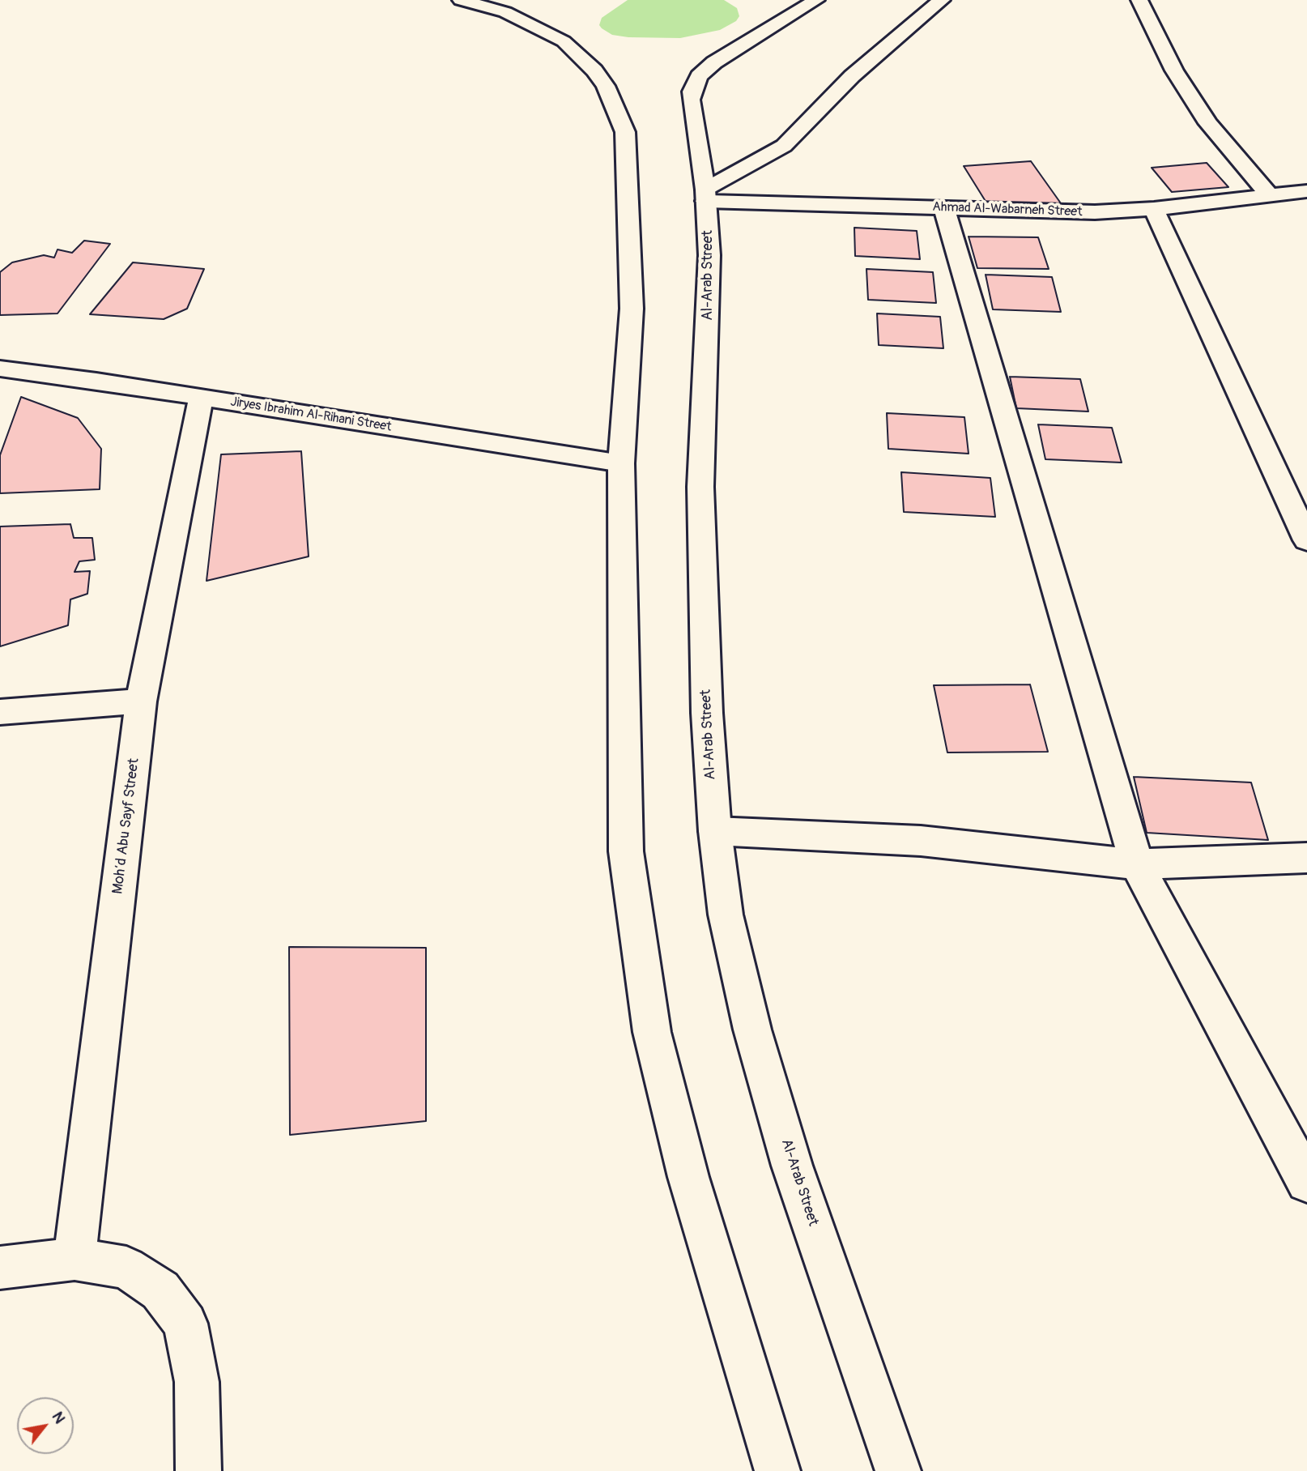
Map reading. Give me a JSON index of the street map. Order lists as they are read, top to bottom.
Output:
{
  "streets": {
    "street": [
      "Ahmad Al-Wabarneh Street",
      "Al-Arab Street",
      "Jiryes Ibrahim Al-Rihani Street",
      "Moh‘d Abu Sayf Street"
    ]
  },
  "crossings": [
    ["Ahmad Al-Wabarneh Street", "Al-Arab Street"],
    ["Jiryes Ibrahim Al-Rihani Street", "Moh‘d Abu Sayf Street"]
  ],
  "north": "top right"
}
